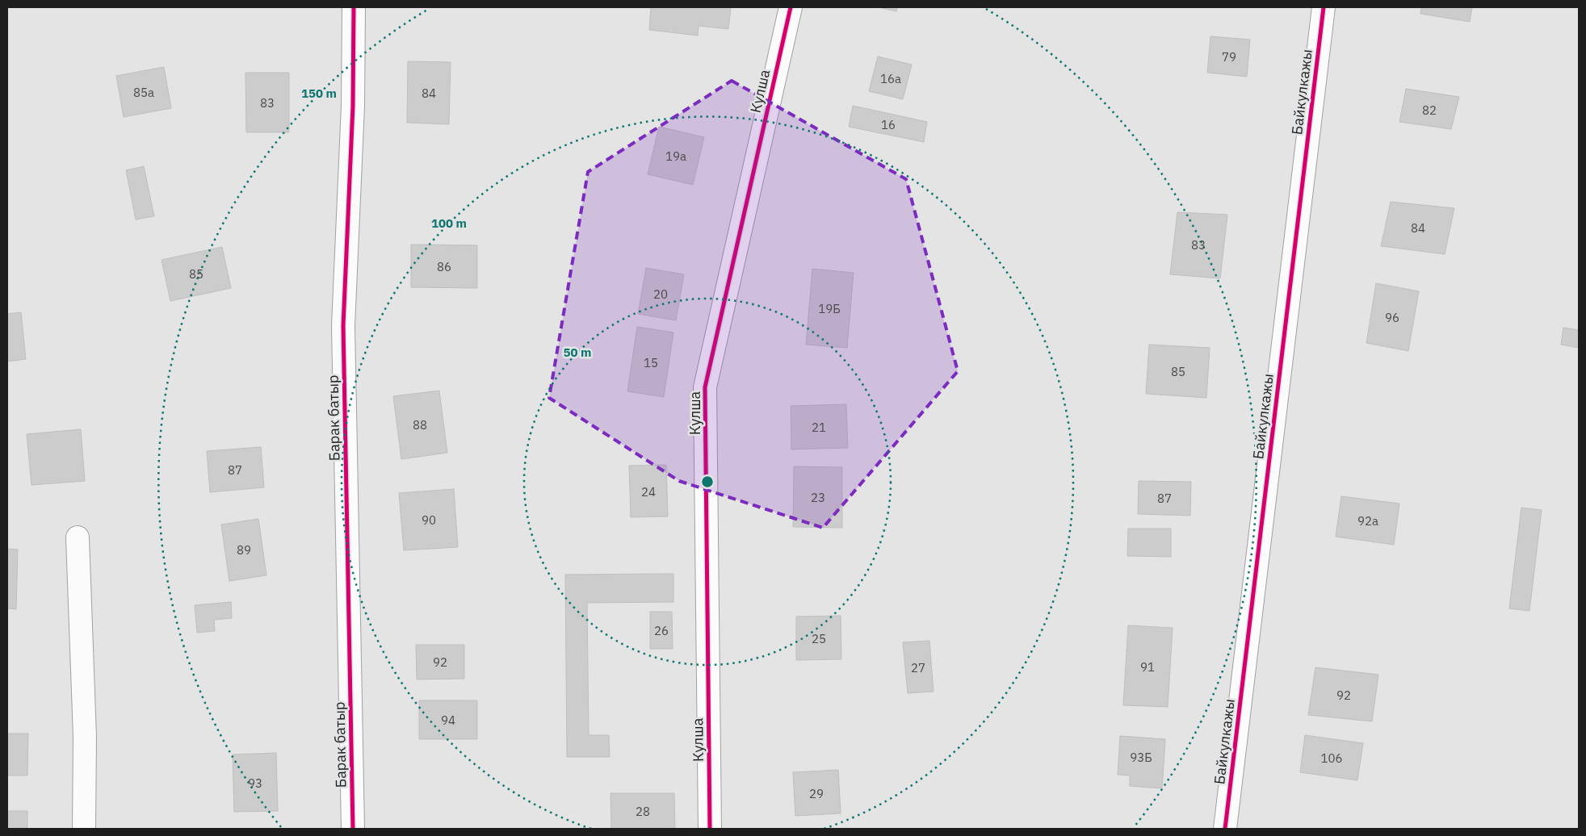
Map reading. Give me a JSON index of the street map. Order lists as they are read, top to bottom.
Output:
{
  "streets": {
    "street": ["Кулша", "Байкулкажы", "Барак батыр"]
  },
  "house_numbers": [
    "79",
    "16а",
    "85а",
    "84",
    "83",
    "82",
    "16",
    "19а",
    "84",
    "83",
    "86",
    "85",
    "20",
    "19Б",
    "96",
    "15",
    "85",
    "88",
    "21",
    "87",
    "24",
    "23",
    "87",
    "90",
    "92а",
    "89",
    "26",
    "25",
    "92",
    "91",
    "27",
    "92",
    "94",
    "93Б",
    "106",
    "93",
    "29",
    "28"
  ],
  "rings": ["150 m", "100 m", "50 m"]
}
